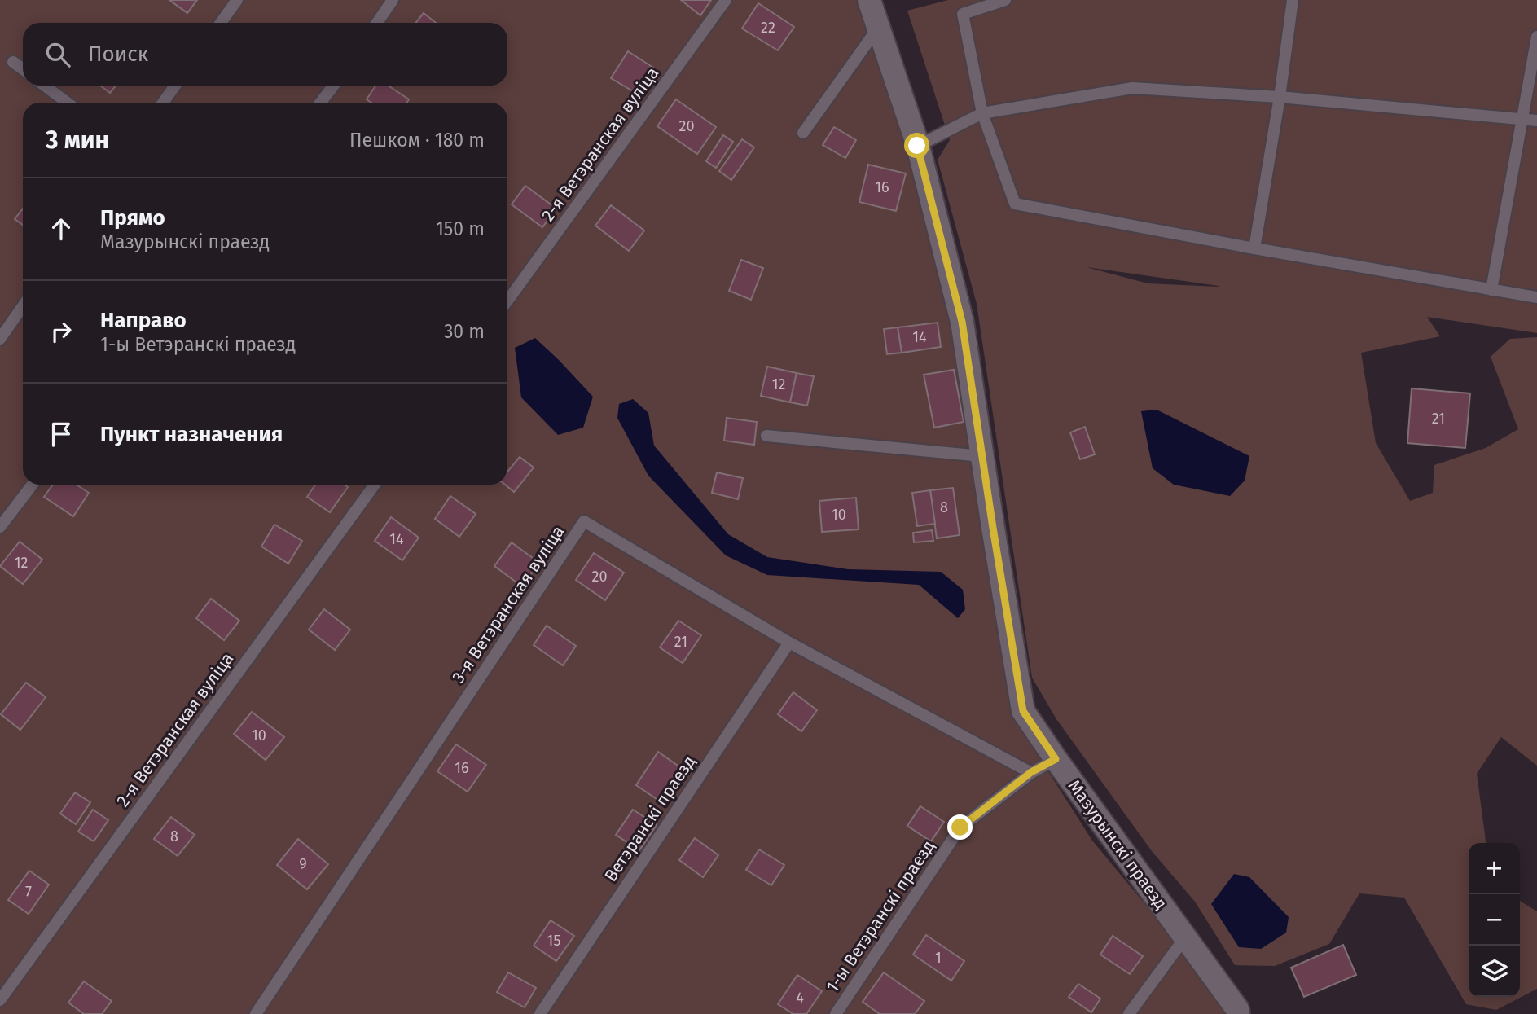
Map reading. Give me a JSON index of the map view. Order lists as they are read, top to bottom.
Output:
{
  "streets": {
    "street": ["Мазурынскі праезд"],
    "lane": [
      "2-я Ветэранская вуліца",
      "3-я Ветэранская вуліца",
      "Ветэранскі праезд",
      "1-ы Ветэранскі праезд"
    ]
  },
  "crossings": [
    ["3-я Ветэранская вуліца", "Ветэранскі праезд"],
    ["3-я Ветэранская вуліца", "1-ы Ветэранскі праезд"]
  ],
  "house_numbers": [
    "22",
    "20",
    "16",
    "14",
    "12",
    "21",
    "8",
    "10",
    "14",
    "12",
    "20",
    "21",
    "10",
    "16",
    "8",
    "9",
    "7",
    "15",
    "1",
    "4"
  ],
  "page": {
    "search": "Поиск",
    "heading": ["3 мин", "Пешком · 180 m"],
    "list": [
      ["Прямо", "Мазурынскі праезд", "150 m"],
      ["Направо", "1-ы Ветэранскі праезд", "30 m"],
      "Пункт назначения"
    ],
    "map_buttons": ["+", "−"]
  }
}
